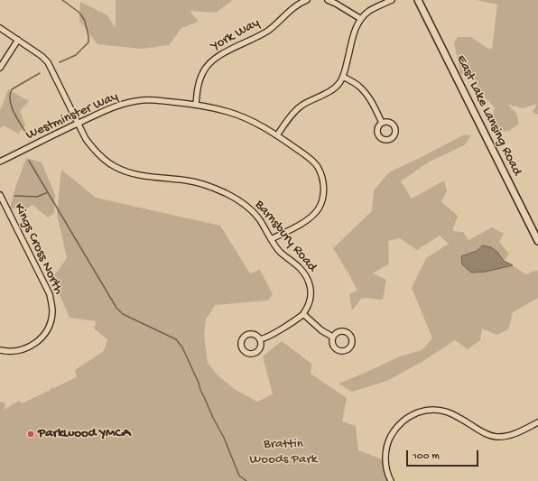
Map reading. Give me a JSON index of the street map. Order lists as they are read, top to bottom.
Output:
{
  "streets": {
    "street": [
      "York Way",
      "East Lake Lansing Road",
      "Westminster Way",
      "Barnsbury Road",
      "Kings Cross North"
    ]
  },
  "crossings": [
    ["York Way", "Westminster Way"],
    ["Westminster Way", "Barnsbury Road"]
  ],
  "parks": ["Brattin Woods Park"],
  "places": ["Parkwood YMCA"],
  "scale_bar": "100 m"
}
